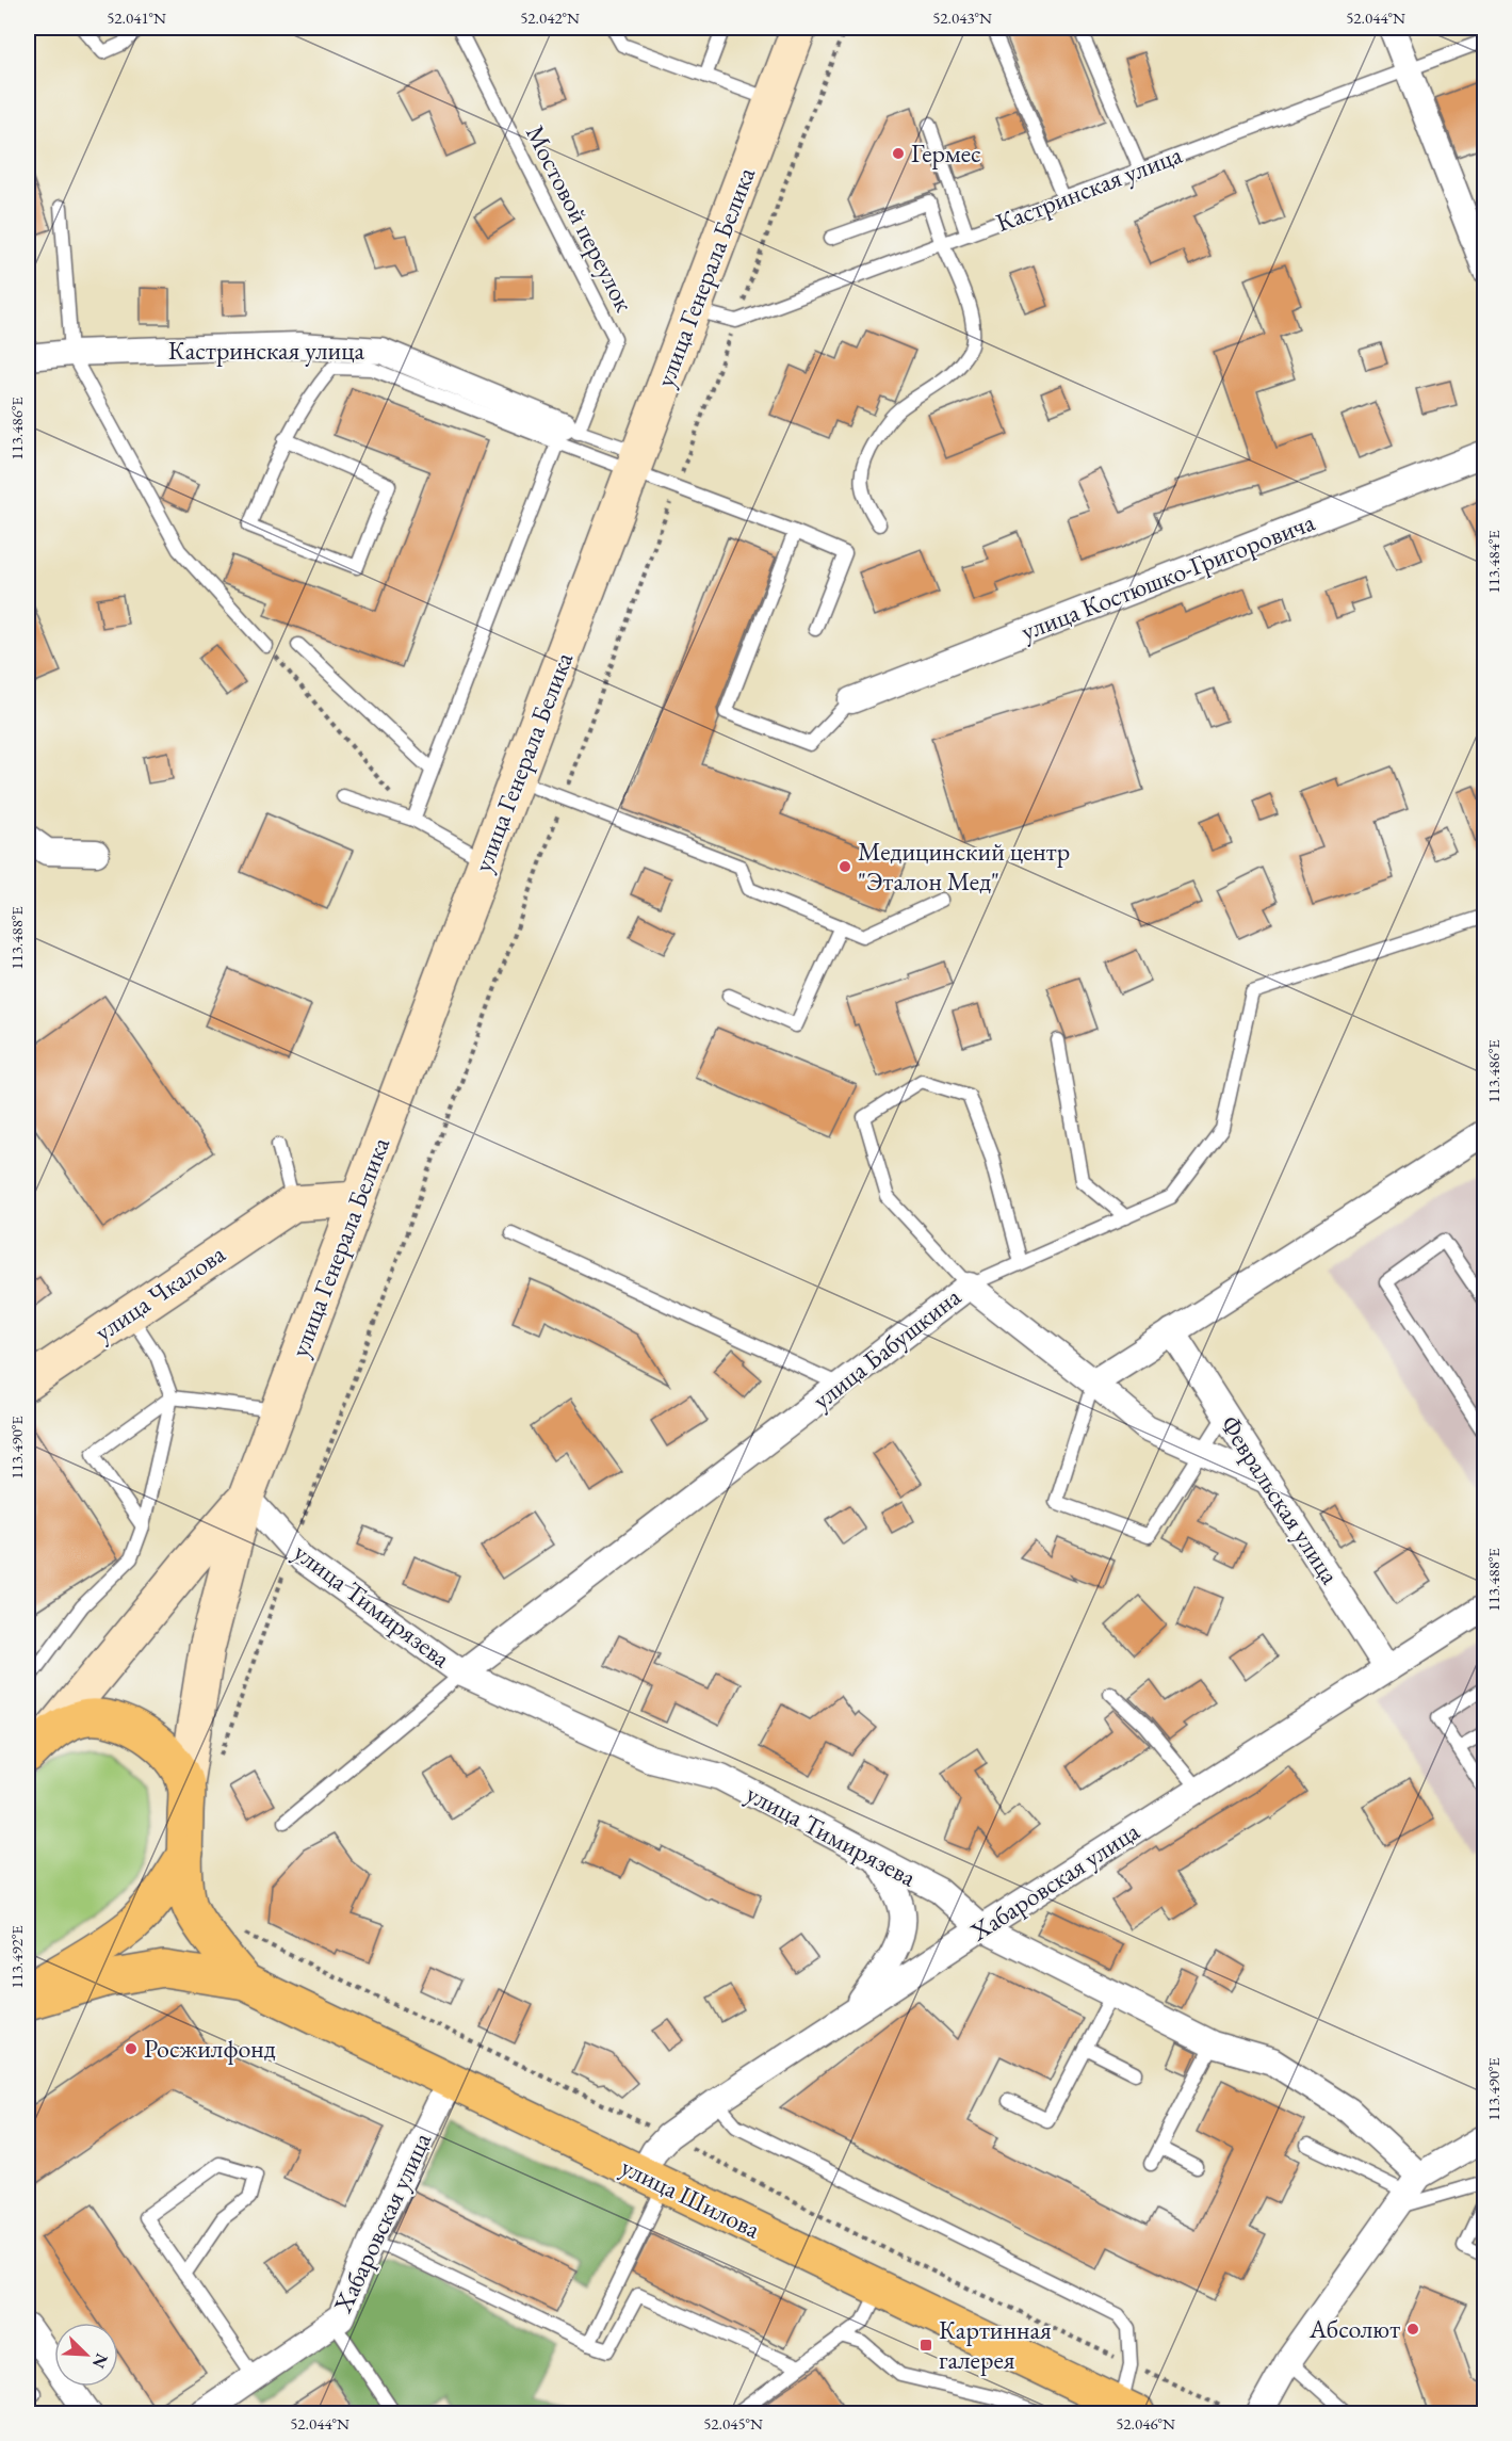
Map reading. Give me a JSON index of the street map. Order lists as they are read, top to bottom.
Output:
{
  "streets": {
    "main road": ["улица Генерала Белика", "улица Чкалова", "улица Шилова"],
    "street": [
      "Кастринская улица",
      "улица Костюшко-Григоровича",
      "улица Бабушкина",
      "Февральская улица",
      "улица Тимирязева",
      "Хабаровская улица"
    ],
    "lane": ["Мостовой переулок"]
  },
  "crossings": [
    ["Кастринская улица", "Мостовой переулок"],
    ["Кастринская улица", "улица Генерала Белика"],
    ["улица Генерала Белика", "улица Тимирязева"],
    ["улица Бабушкина", "Февральская улица"],
    ["улица Бабушкина", "улица Тимирязева"],
    ["Февральская улица", "Хабаровская улица"],
    ["улица Тимирязева", "Хабаровская улица"],
    ["Хабаровская улица", "улица Шилова"]
  ],
  "places": {
    "other": [
      "Гермес",
      "Медицинский центр \"Эталон Мед\"",
      "Росжилфонд",
      "Абсолют"
    ],
    "transit": ["Картинная галерея"]
  },
  "north": "bottom right",
  "coordinates": [
    "52.041°N",
    "52.042°N",
    "52.043°N",
    "52.044°N",
    "113.486°E",
    "113.484°E",
    "113.488°E",
    "113.490°E",
    "113.492°E",
    "52.045°N",
    "52.046°N"
  ]
}
